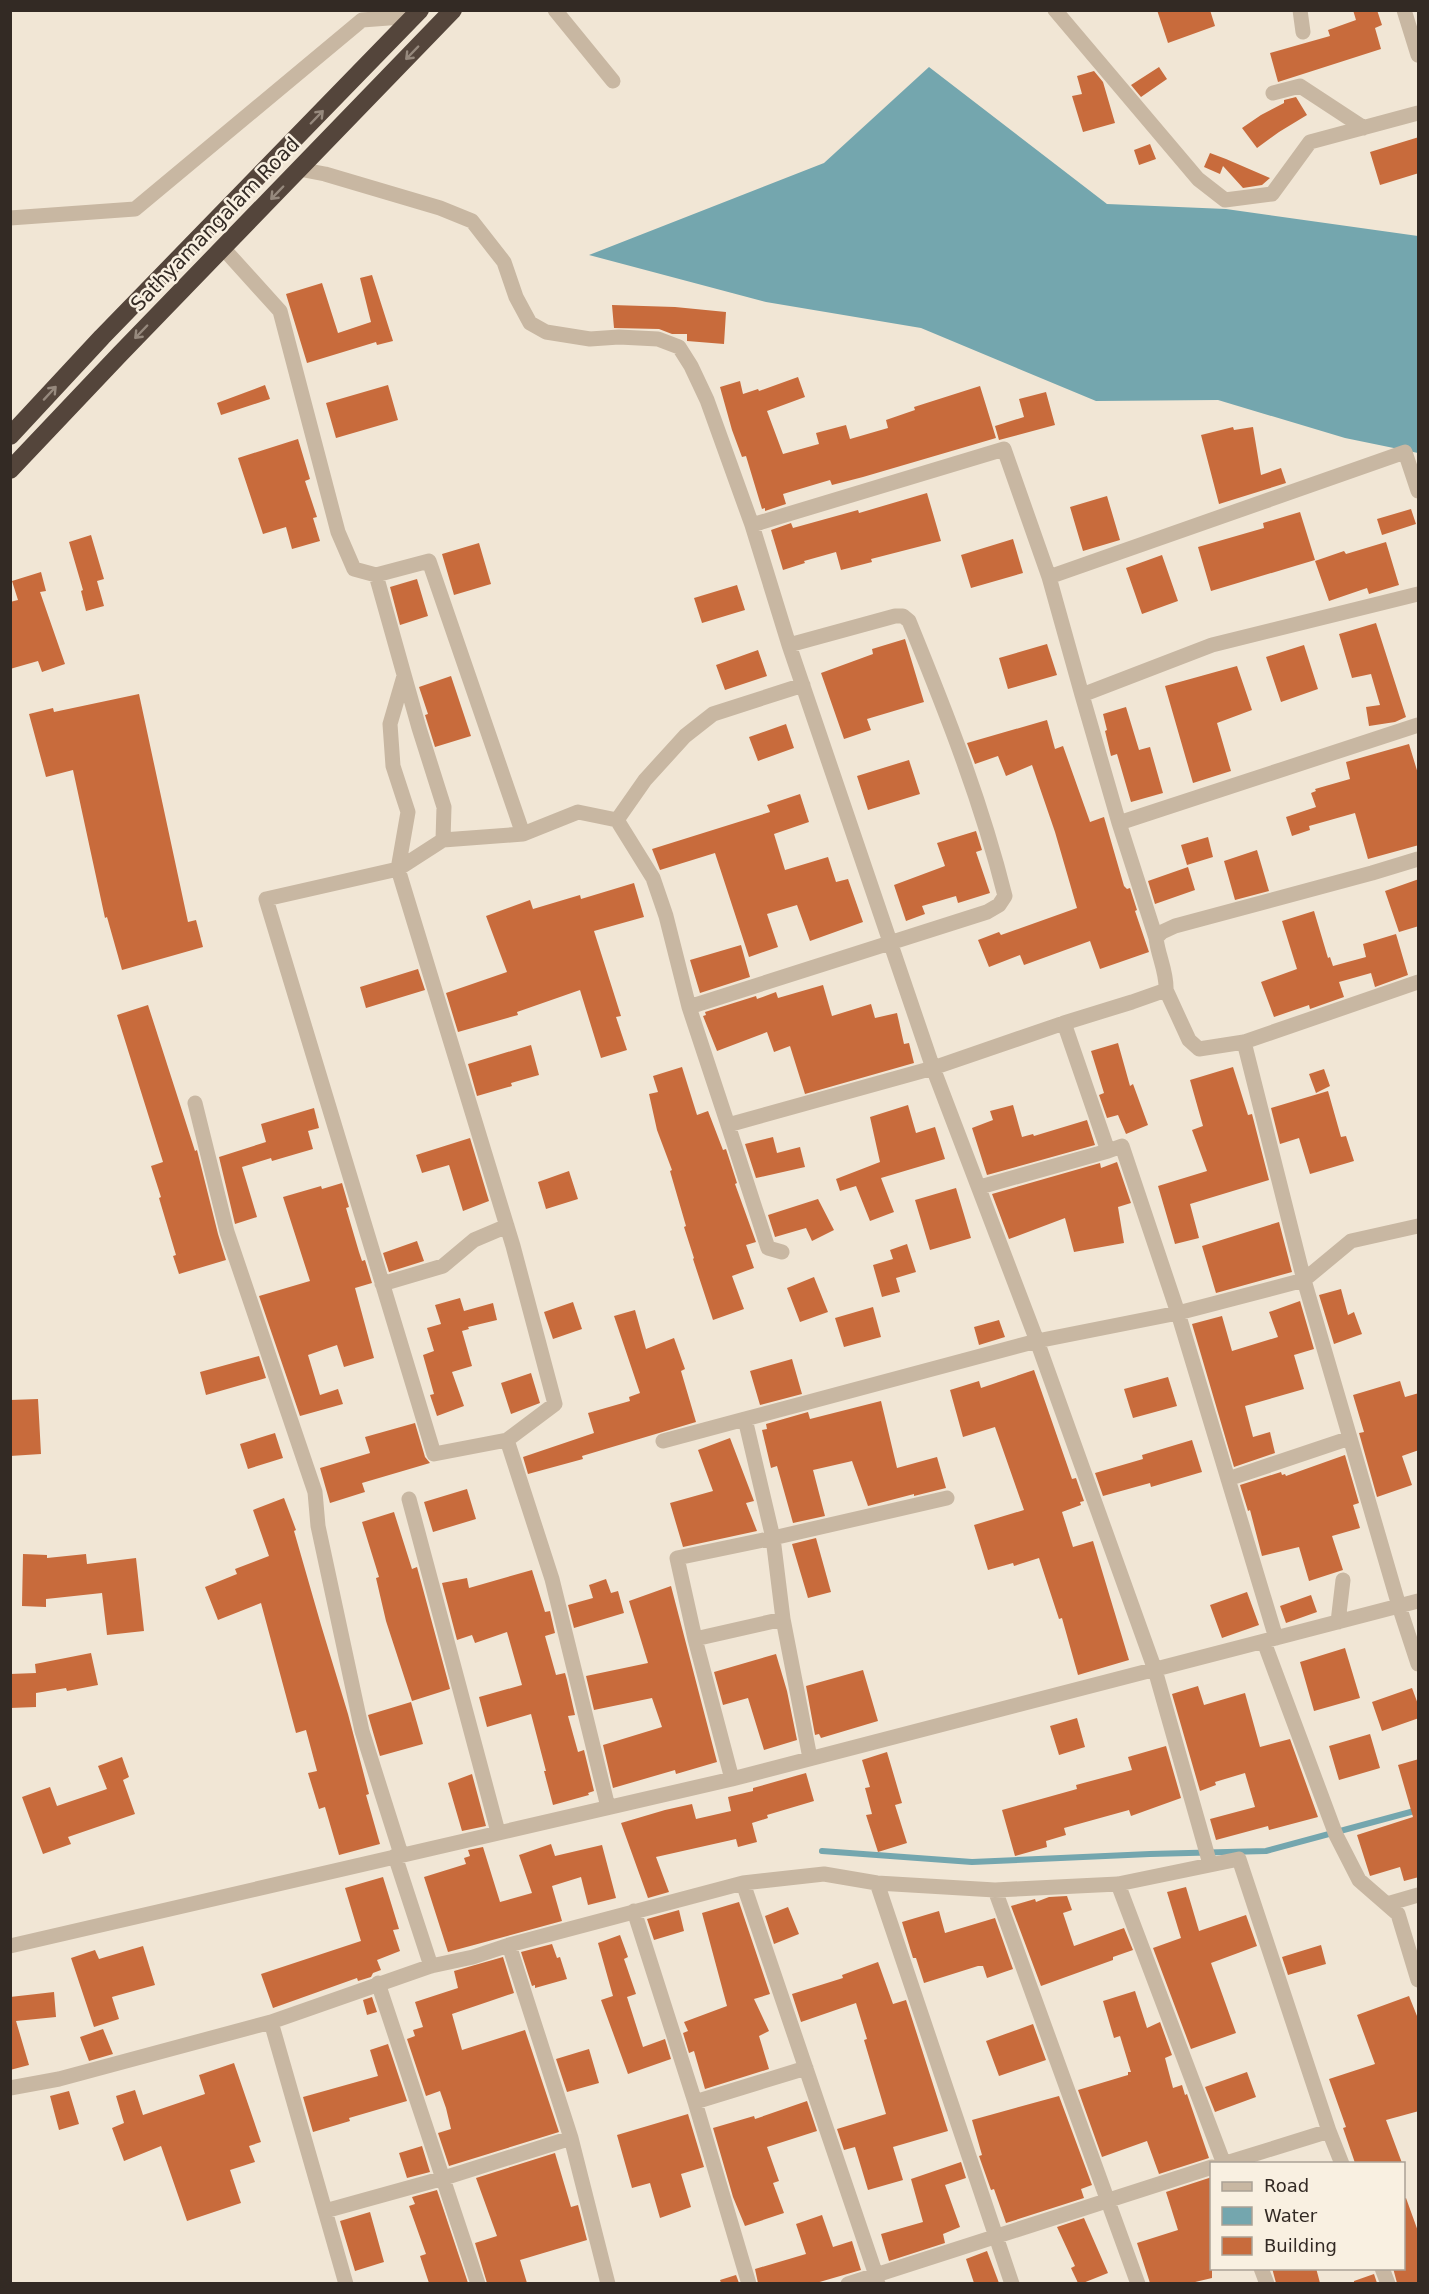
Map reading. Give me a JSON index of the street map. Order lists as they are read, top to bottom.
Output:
{
  "streets": {
    "highway": ["Sathyamangalam Road"]
  },
  "legend": ["Road", "Water", "Building"]
}
